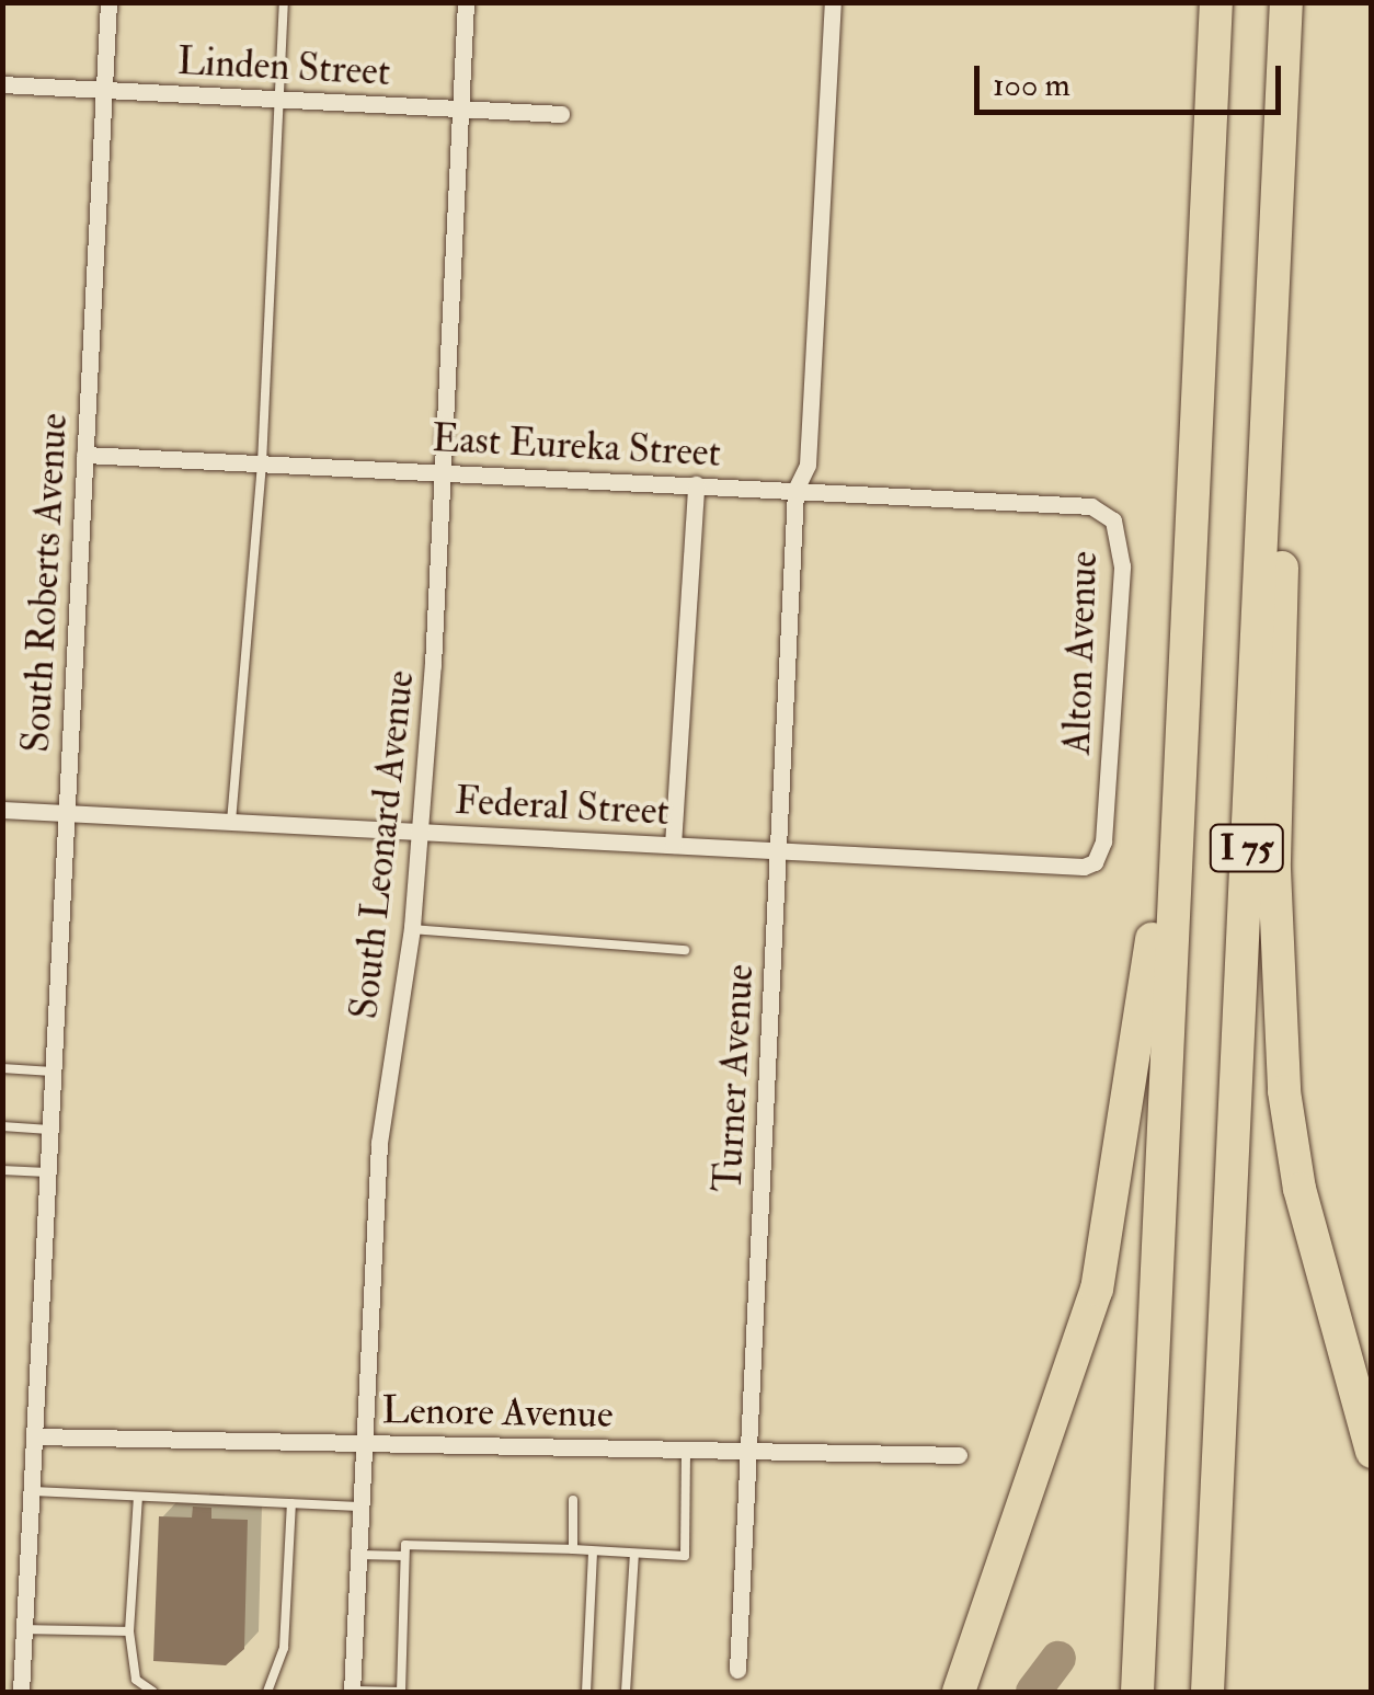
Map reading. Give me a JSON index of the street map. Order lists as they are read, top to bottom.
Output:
{
  "streets": {
    "highway": ["I 75"],
    "street": [
      "Linden Street",
      "East Eureka Street",
      "South Roberts Avenue",
      "Alton Avenue",
      "Federal Street",
      "South Leonard Avenue",
      "Turner Avenue",
      "Lenore Avenue"
    ]
  },
  "crossings": [
    ["Linden Street", "South Roberts Avenue"],
    ["Linden Street", "South Leonard Avenue"],
    ["East Eureka Street", "South Roberts Avenue"],
    ["East Eureka Street", "Alton Avenue"],
    ["East Eureka Street", "South Leonard Avenue"],
    ["East Eureka Street", "Turner Avenue"],
    ["South Roberts Avenue", "Federal Street"],
    ["South Roberts Avenue", "Lenore Avenue"],
    ["Alton Avenue", "Federal Street"],
    ["Federal Street", "South Leonard Avenue"],
    ["Federal Street", "Turner Avenue"],
    ["South Leonard Avenue", "Lenore Avenue"],
    ["Turner Avenue", "Lenore Avenue"]
  ],
  "scale_bar": "100 m"
}
